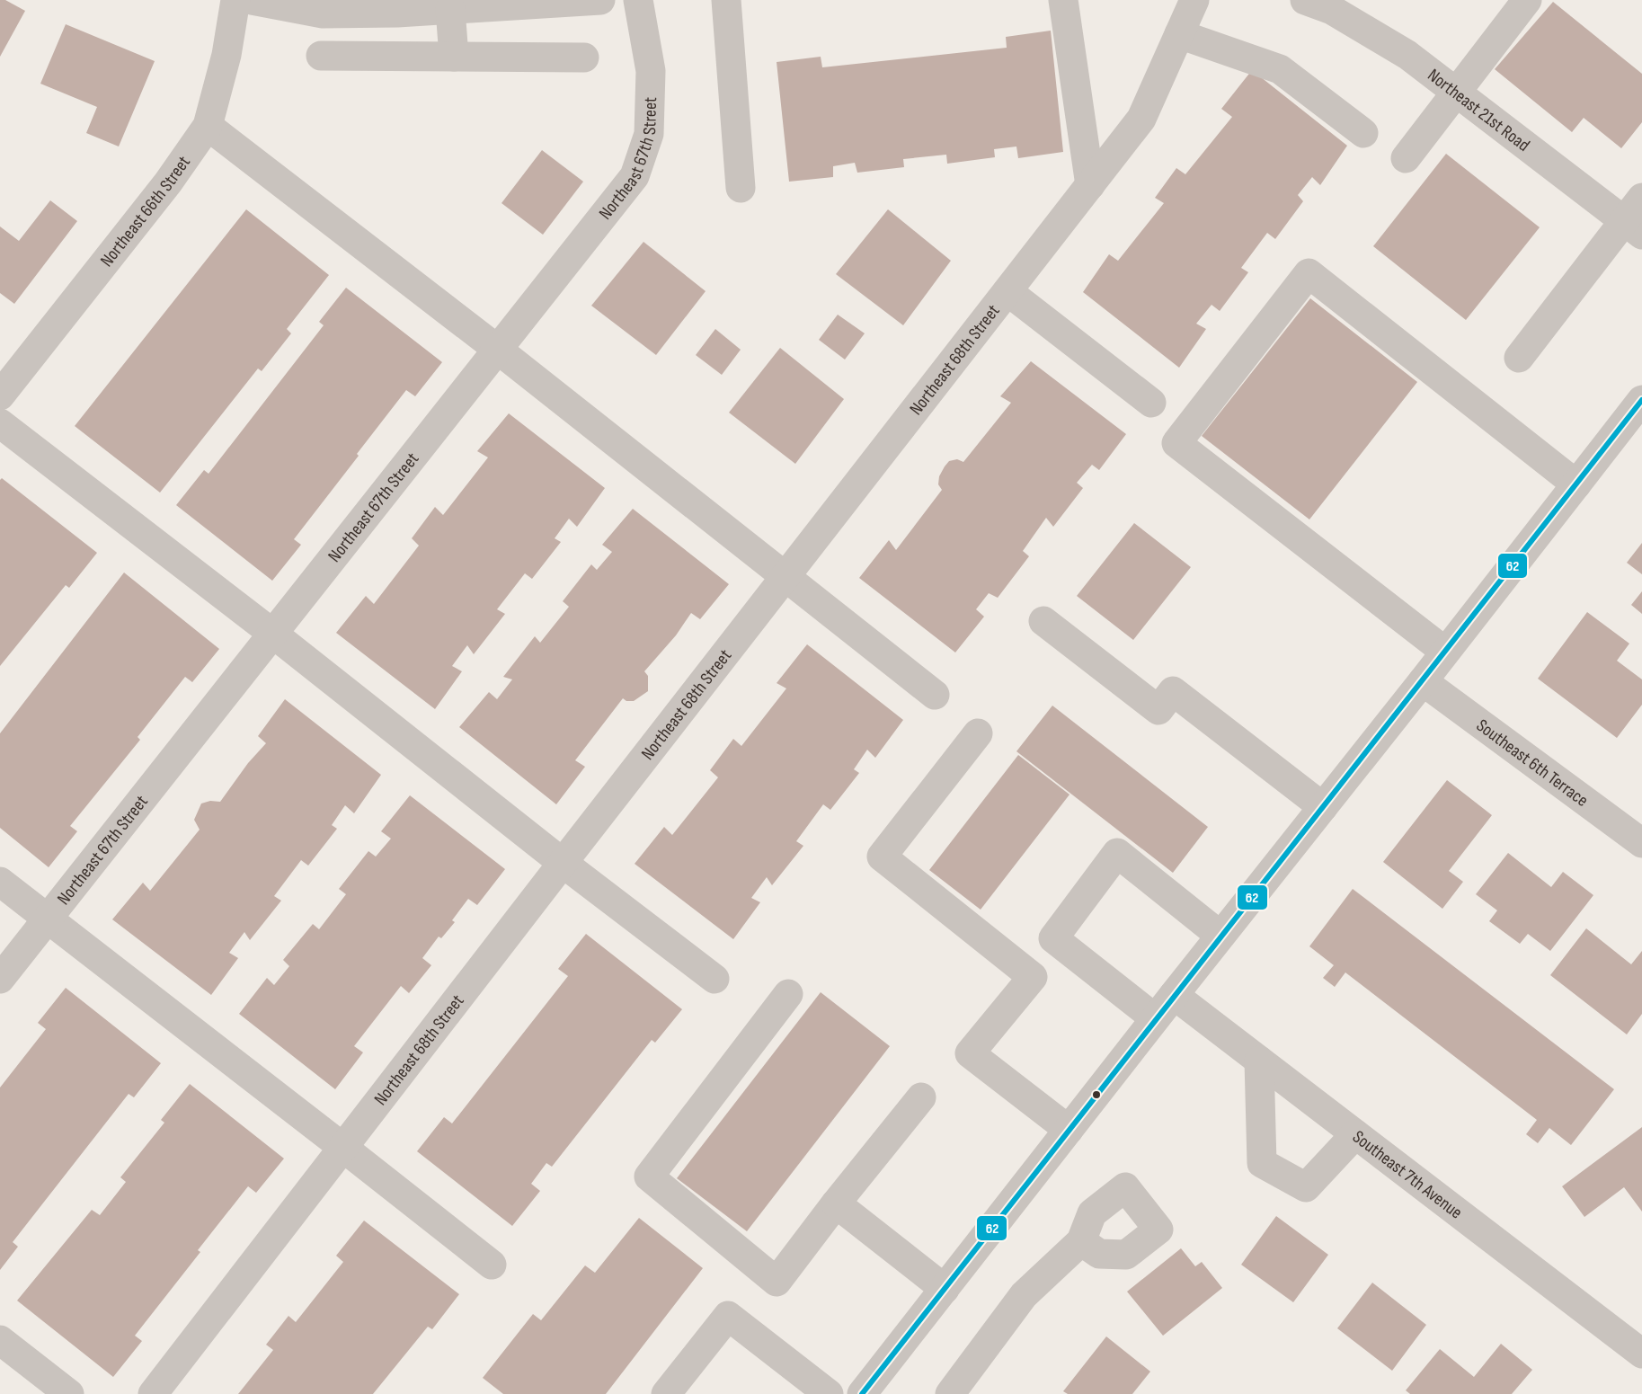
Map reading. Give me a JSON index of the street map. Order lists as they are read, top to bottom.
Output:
{
  "streets": {
    "street": [
      "Northeast 21st Road",
      "Northeast 67th Street",
      "Northeast 66th Street",
      "Northeast 68th Street",
      "Southeast 6th Terrace",
      "Southeast 7th Avenue"
    ]
  },
  "lines": ["transit line 62"]
}
